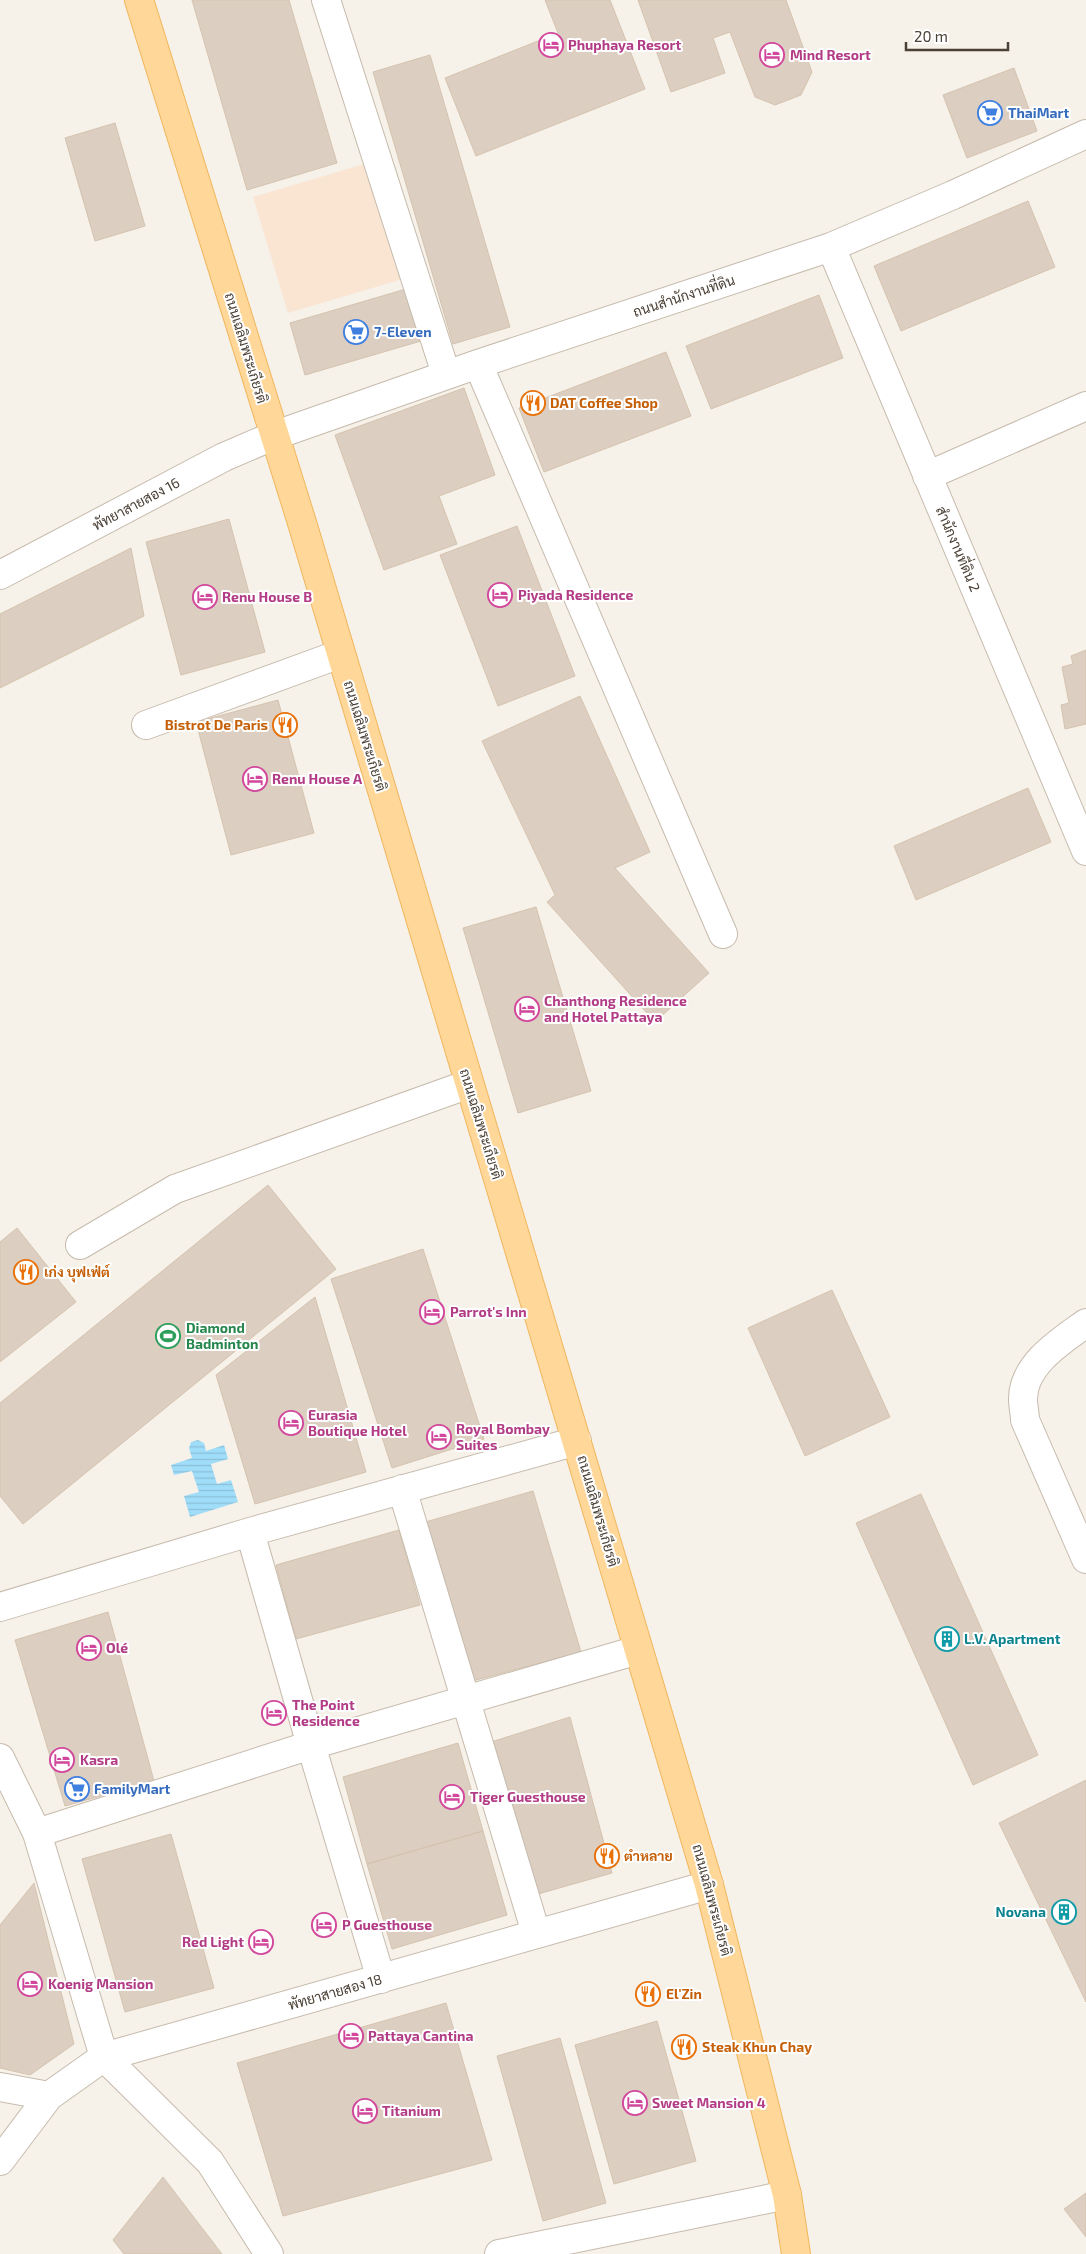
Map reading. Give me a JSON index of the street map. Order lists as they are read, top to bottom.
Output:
{
  "streets": {
    "main road": ["ถนนเฉลิมพระเกียรติ"],
    "street": [
      "ถนนสำนักงานที่ดิน",
      "พัทยาสายสอง 16",
      "สำนักงานที่ดิน 2",
      "พัทยาสายสอง 18"
    ]
  },
  "crossings": [
    ["ถนนสำนักงานที่ดิน", "ถนนเฉลิมพระเกียรติ"],
    ["ถนนสำนักงานที่ดิน", "พัทยาสายสอง 16"],
    ["ถนนสำนักงานที่ดิน", "สำนักงานที่ดิน 2"],
    ["ถนนเฉลิมพระเกียรติ", "พัทยาสายสอง 16"],
    ["ถนนเฉลิมพระเกียรติ", "พัทยาสายสอง 18"]
  ],
  "places": {
    "hotel": [
      "Phuphaya Resort",
      "Mind Resort",
      "Piyada Residence",
      "Renu House B",
      "Renu House A",
      "Chanthong Residence and Hotel Pattaya",
      "Parrot's Inn",
      "Eurasia Boutique Hotel",
      "Royal Bombay Suites",
      "Olé",
      "The Point Residence",
      "Kasra",
      "Tiger Guesthouse",
      "P Guesthouse",
      "Red Light",
      "Koenig Mansion",
      "Pattaya Cantina",
      "Sweet Mansion 4",
      "Titanium"
    ],
    "supermarket": ["ThaiMart", "7-Eleven", "FamilyMart"],
    "restaurant": [
      "DAT Coffee Shop",
      "Bistrot De Paris",
      "เก่ง บุฟเฟ่ต์",
      "ตำหลาย",
      "El'Zin",
      "Steak Khun Chay"
    ],
    "sports": ["Diamond Badminton"],
    "building": ["L.V. Apartment", "Novana"]
  },
  "scale_bar": "20 m"
}
